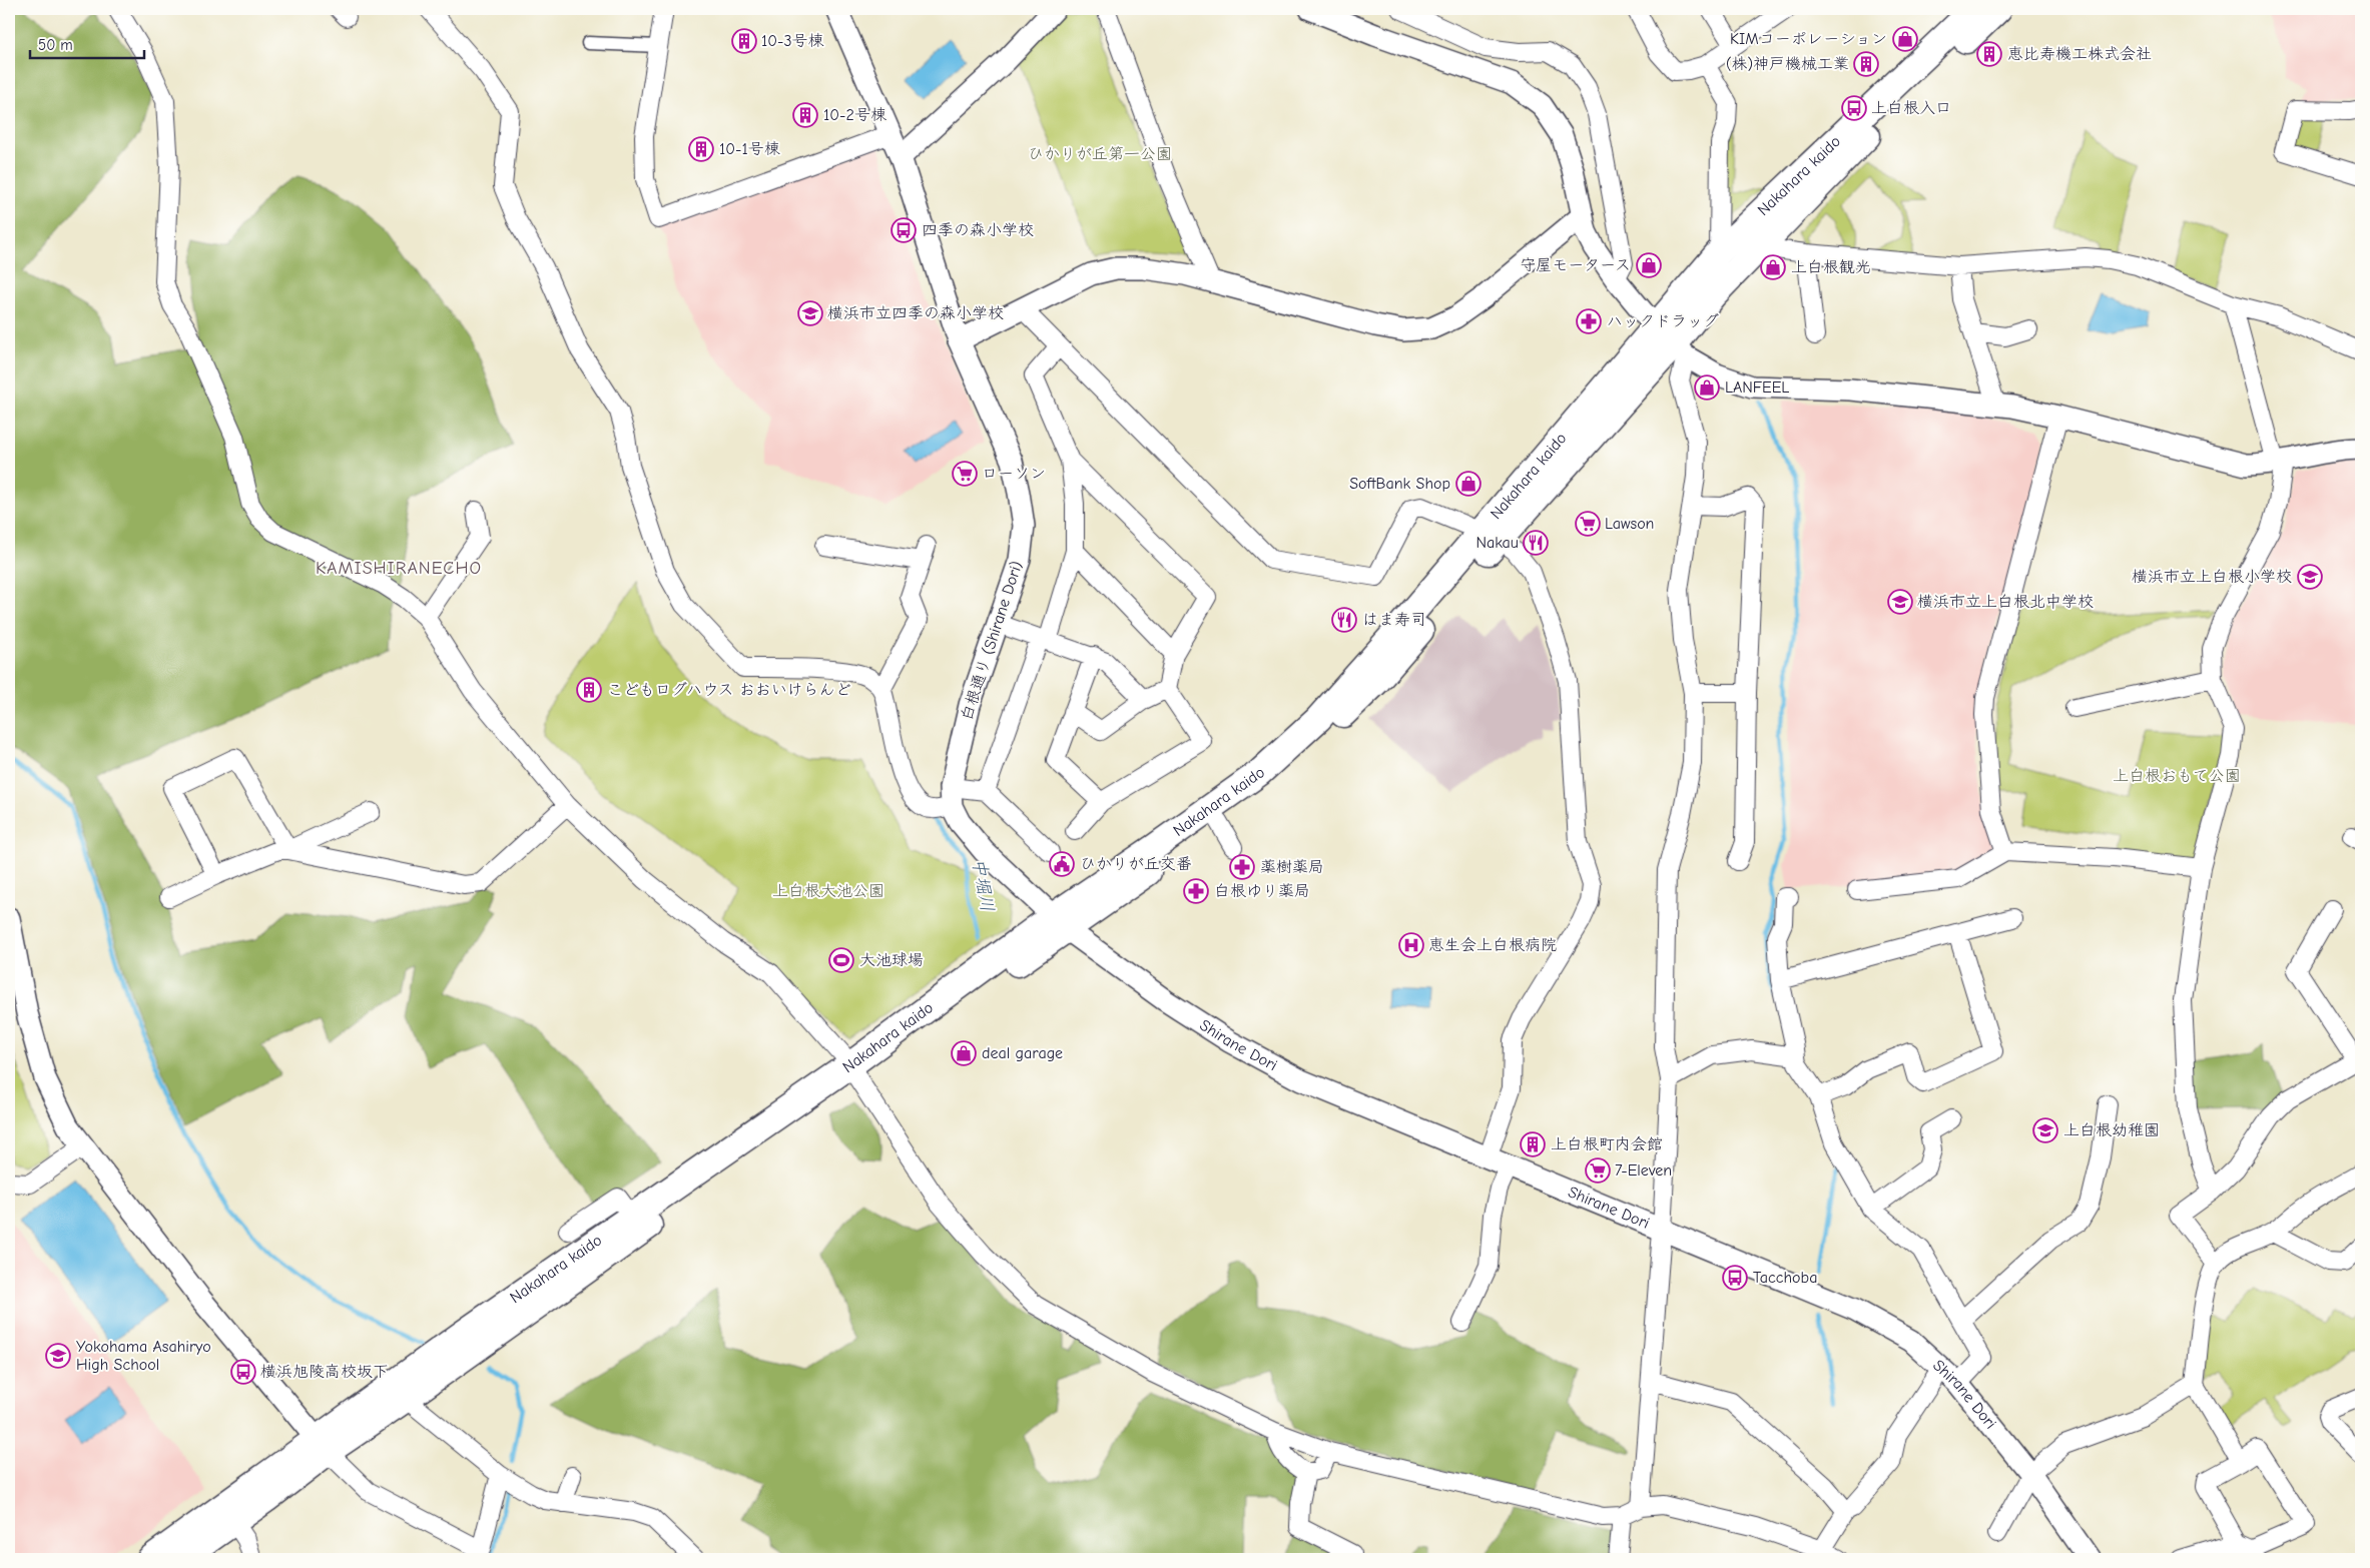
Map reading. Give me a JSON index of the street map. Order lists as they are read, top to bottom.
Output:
{
  "streets": {
    "main road": ["Nakahara kaido"],
    "street": ["白根通り (Shirane Dori)", "Shirane Dori"]
  },
  "crossings": [
    ["Nakahara kaido", "Shirane Dori"]
  ],
  "districts": ["KAMISHIRANECHO"],
  "water": ["中堀川"],
  "parks": ["ひかりが丘第一公園", "上白根おもて公園", "上白根大池公園"],
  "places": {
    "shop": [
      "KIMコーポレーション",
      "守屋モータース",
      "上白根観光",
      "LANFEEL",
      "SoftBank Shop",
      "deal garage"
    ],
    "building": [
      "10-3号棟",
      "恵比寿機工株式会社",
      "(株)神戸機械工業",
      "10-2号棟",
      "10-1号棟",
      "こどもログハウス おおいけらんど",
      "上白根町内会館"
    ],
    "bus stop": [
      "上白根入口",
      "四季の森小学校",
      "Tacchoba",
      "横浜旭陵高校坂下"
    ],
    "school or university": [
      "横浜市立四季の森小学校",
      "横浜市立上白根小学校",
      "横浜市立上白根北中学校",
      "上白根幼稚園",
      "Yokohama Asahiryo High School"
    ],
    "pharmacy": ["ハックドラッグ", "薬樹薬局", "白根ゆり薬局"],
    "supermarket": ["ローソン", "Lawson", "7-Eleven"],
    "restaurant": ["Nakau", "はま寿司"],
    "public building": ["ひかりが丘交番"],
    "hospital": ["恵生会上白根病院"],
    "sports": ["大池球場"]
  },
  "scale_bar": "50 m"
}
